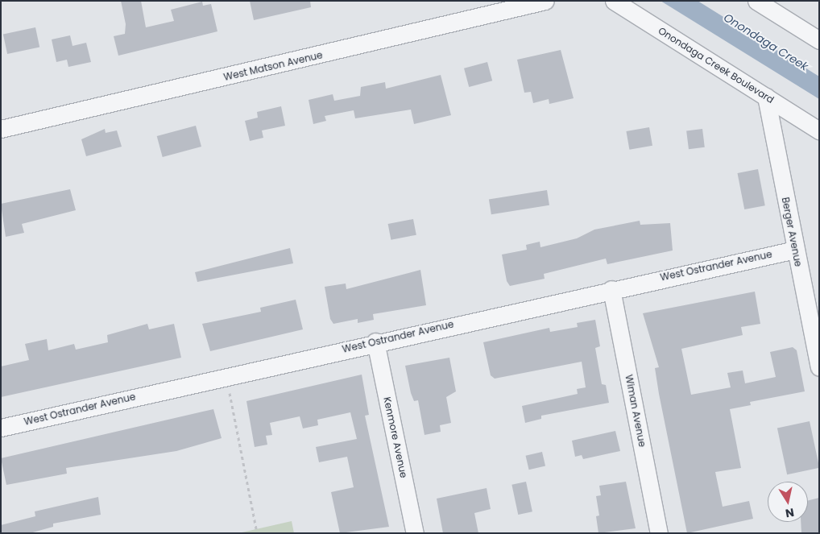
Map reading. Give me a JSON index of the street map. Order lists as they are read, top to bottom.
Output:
{
  "streets": {
    "street": [
      "Onondaga Creek Boulevard",
      "West Matson Avenue",
      "Berger Avenue",
      "West Ostrander Avenue",
      "Wiman Avenue",
      "Kenmore Avenue"
    ]
  },
  "crossings": [
    ["Onondaga Creek Boulevard", "Berger Avenue"],
    ["Berger Avenue", "West Ostrander Avenue"],
    ["West Ostrander Avenue", "Wiman Avenue"],
    ["West Ostrander Avenue", "Kenmore Avenue"]
  ],
  "water": ["Onondaga Creek"],
  "north": "bottom"
}
